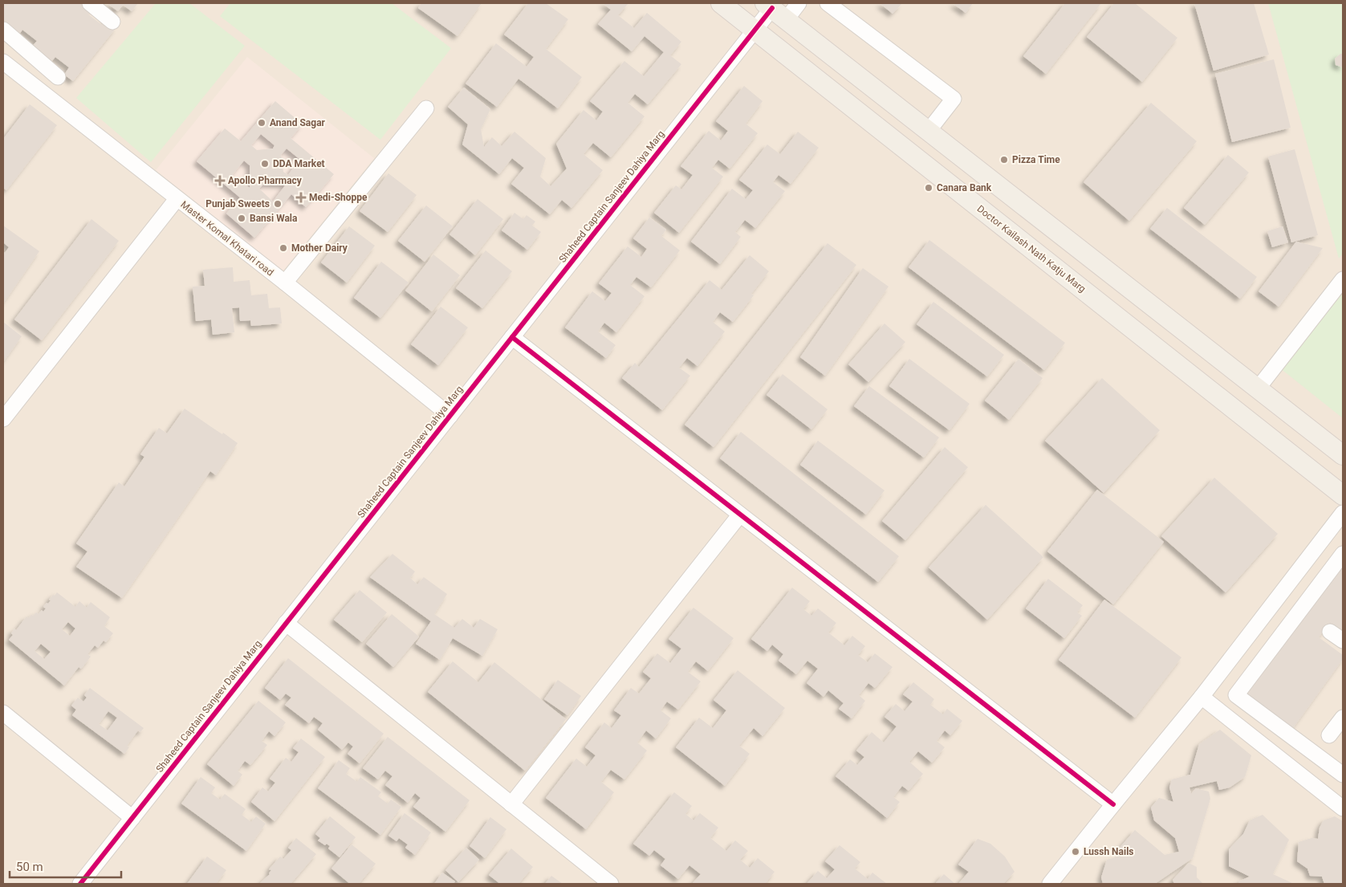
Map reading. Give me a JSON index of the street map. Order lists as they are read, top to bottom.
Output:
{
  "streets": {
    "main road": ["Doctor Kailash Nath Katju Marg"],
    "street": ["Shaheed Captain Sanjeev Dahiya Marg", "Master Komal Khatari road"]
  },
  "crossings": [
    ["Shaheed Captain Sanjeev Dahiya Marg", "Master Komal Khatari road"],
    ["Shaheed Captain Sanjeev Dahiya Marg", "Doctor Kailash Nath Katju Marg"]
  ],
  "places": {
    "other": [
      "Anand Sagar",
      "Pizza Time",
      "DDA Market",
      "Canara Bank",
      "Punjab Sweets",
      "Bansi Wala",
      "Mother Dairy",
      "Lussh Nails"
    ],
    "health": ["Apollo Pharmacy", "Medi-Shoppe"]
  },
  "scale_bar": "50 m"
}
